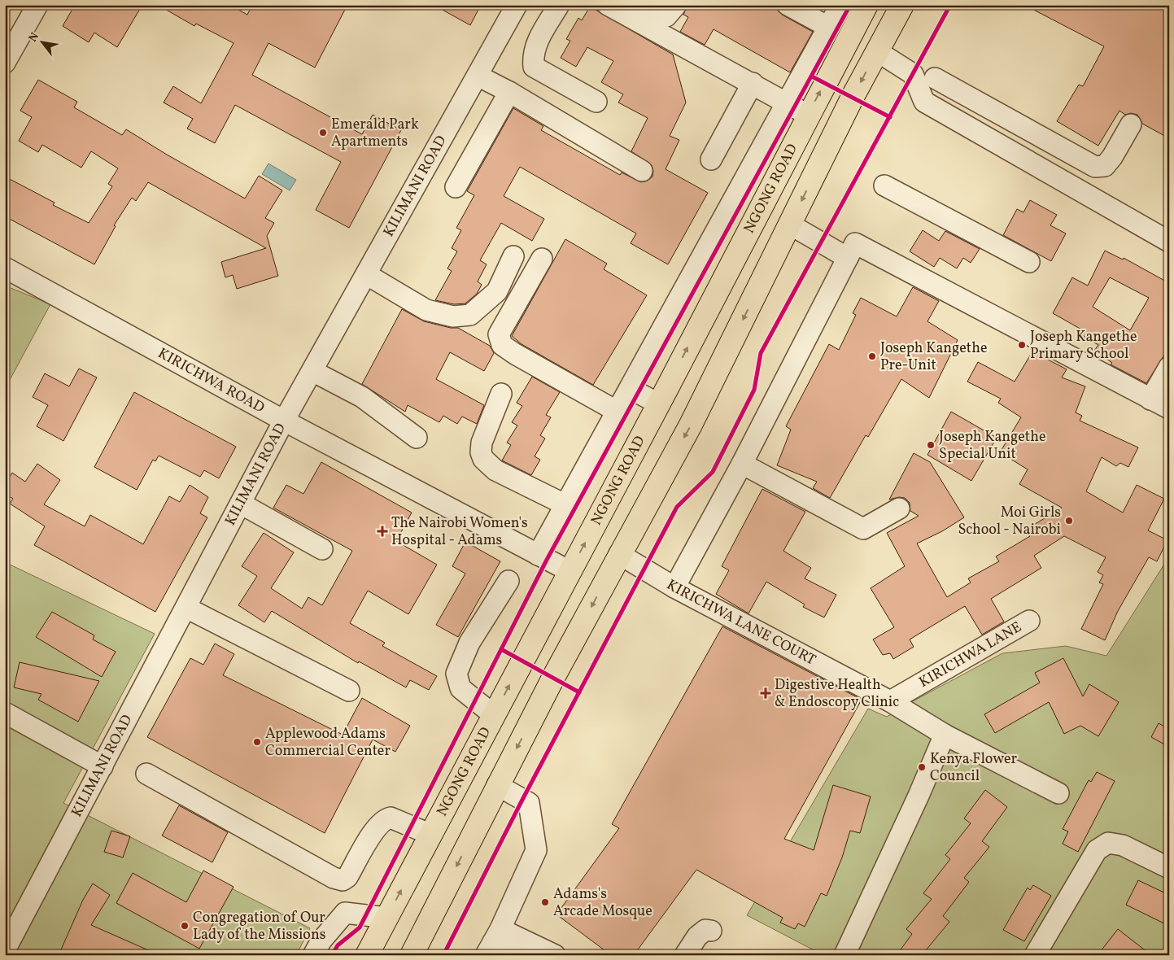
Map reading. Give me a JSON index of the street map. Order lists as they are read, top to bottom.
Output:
{
  "streets": {
    "main road": ["NGONG ROAD"],
    "street": [
      "KILIMANI ROAD",
      "KIRICHWA ROAD",
      "KIRICHWA LANE COURT",
      "KIRICHWA LANE"
    ]
  },
  "crossings": [
    ["KILIMANI ROAD", "KIRICHWA ROAD"],
    ["NGONG ROAD", "KIRICHWA ROAD"],
    ["KIRICHWA LANE COURT", "KIRICHWA LANE"]
  ],
  "places": {
    "other": [
      "Emerald Park Apartments",
      "Joseph Kangethe Primary School",
      "Joseph Kangethe Pre-Unit",
      "Joseph Kangethe Special Unit",
      "Moi Girls School - Nairobi",
      "Applewood Adams Commercial Center",
      "Kenya Flower Council",
      "Adams's Arcade Mosque",
      "Congregation of Our Lady of the Missions"
    ],
    "health": ["The Nairobi Women's Hospital - Adams", "Digestive Health & Endoscopy Clinic"]
  },
  "north": "top left"
}
